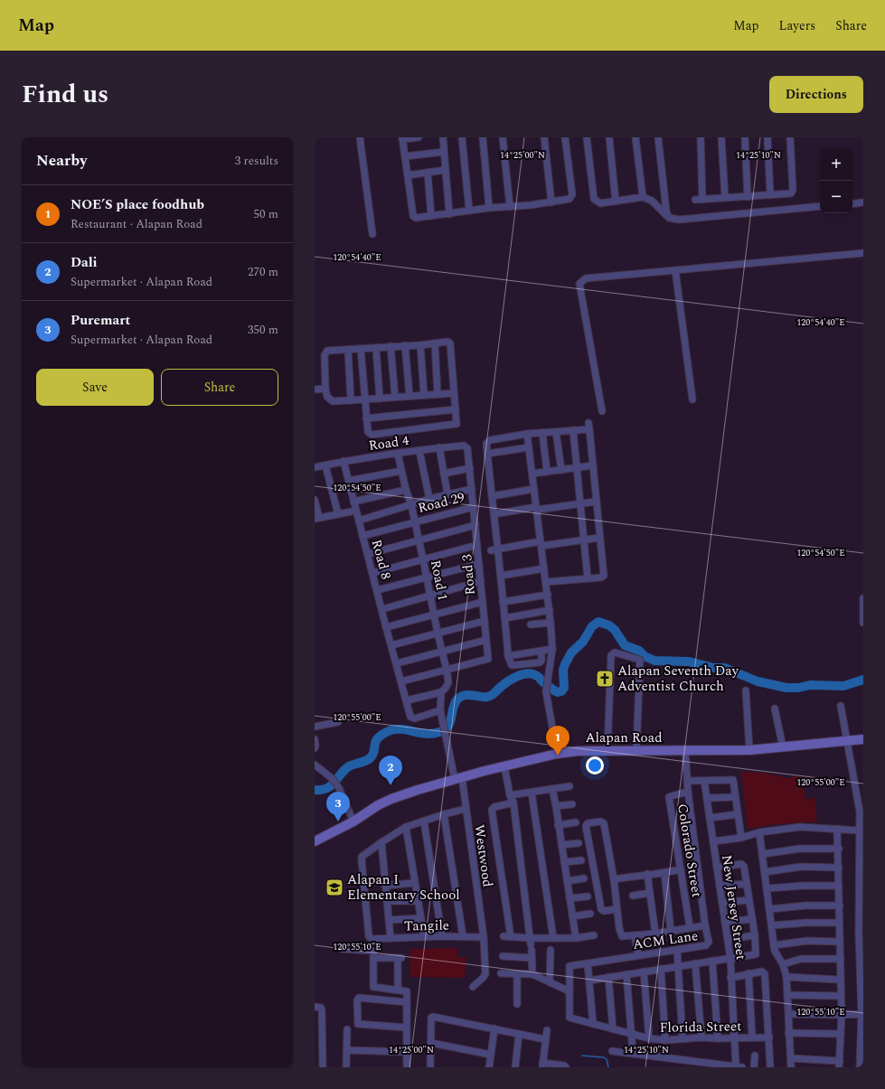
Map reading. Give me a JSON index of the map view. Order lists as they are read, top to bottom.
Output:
{
  "streets": {
    "street": [
      "Road 4",
      "Road 29",
      "Road 8",
      "Road 3",
      "Road 1",
      "Alapan Road",
      "Colorado Street",
      "Westwood",
      "New Jersey Street",
      "Tangile",
      "ACM Lane",
      "Florida Street"
    ]
  },
  "crossings": [
    ["Road 4", "Road 8"],
    ["Road 4", "Road 3"],
    ["Road 4", "Road 1"],
    ["Road 29", "Road 8"],
    ["Road 29", "Road 3"],
    ["Road 29", "Road 1"],
    ["Road 8", "Road 1"],
    ["Road 3", "Road 1"],
    ["Road 1", "Westwood"],
    ["Alapan Road", "Westwood"],
    ["Alapan Road", "ACM Lane"],
    ["Colorado Street", "ACM Lane"],
    ["Westwood", "Tangile"],
    ["New Jersey Street", "Florida Street"],
    ["ACM Lane", "Florida Street"]
  ],
  "places": {
    "church": ["Alapan Seventh Day Adventist Church"],
    "school or university": ["Alapan I Elementary School"]
  },
  "page": {
    "header": "Map",
    "nav": ["Map", "Layers", "Share"],
    "title": "Find us",
    "buttons": [
      "Directions",
      ["Save", "Share"]
    ],
    "heading": ["Nearby", "3 results"],
    "map_buttons": ["+", "−"],
    "list": [
      {
        "mark": "1",
        "name": "NOE’S place foodhub",
        "note": "Restaurant · Alapan Road",
        "value": "50 m"
      },
      {
        "mark": "2",
        "name": "Dali",
        "note": "Supermarket · Alapan Road",
        "value": "270 m"
      },
      {
        "mark": "3",
        "name": "Puremart",
        "note": "Supermarket · Alapan Road",
        "value": "350 m"
      }
    ],
    "pins": ["1", "2", "3"]
  },
  "coordinates": [
    "14°25'00\"N",
    "14°25'10\"N",
    "120°54'40\"E",
    "120°54'50\"E",
    "120°55'00\"E",
    "120°55'10\"E"
  ]
}
